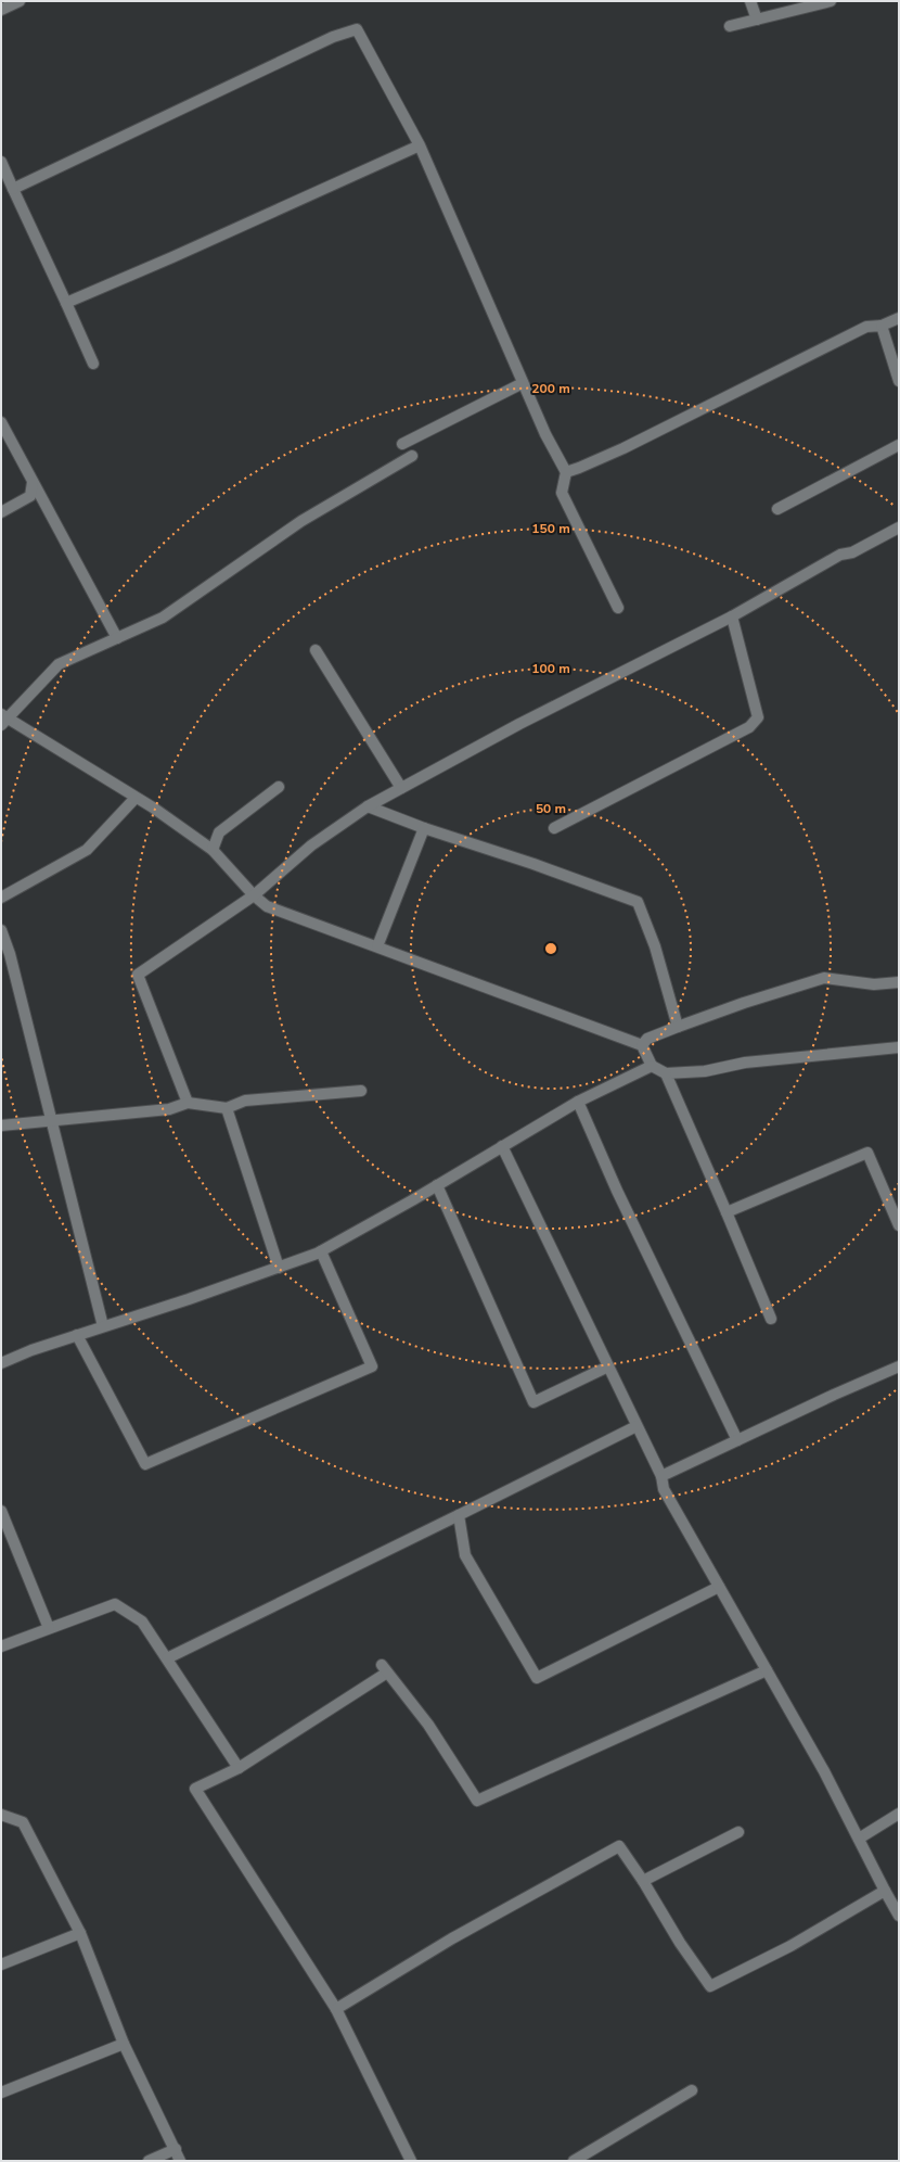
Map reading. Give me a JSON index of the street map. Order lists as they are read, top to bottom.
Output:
{
  "rings": [
    "200 m",
    "150 m",
    "100 m",
    "50 m"
  ]
}
